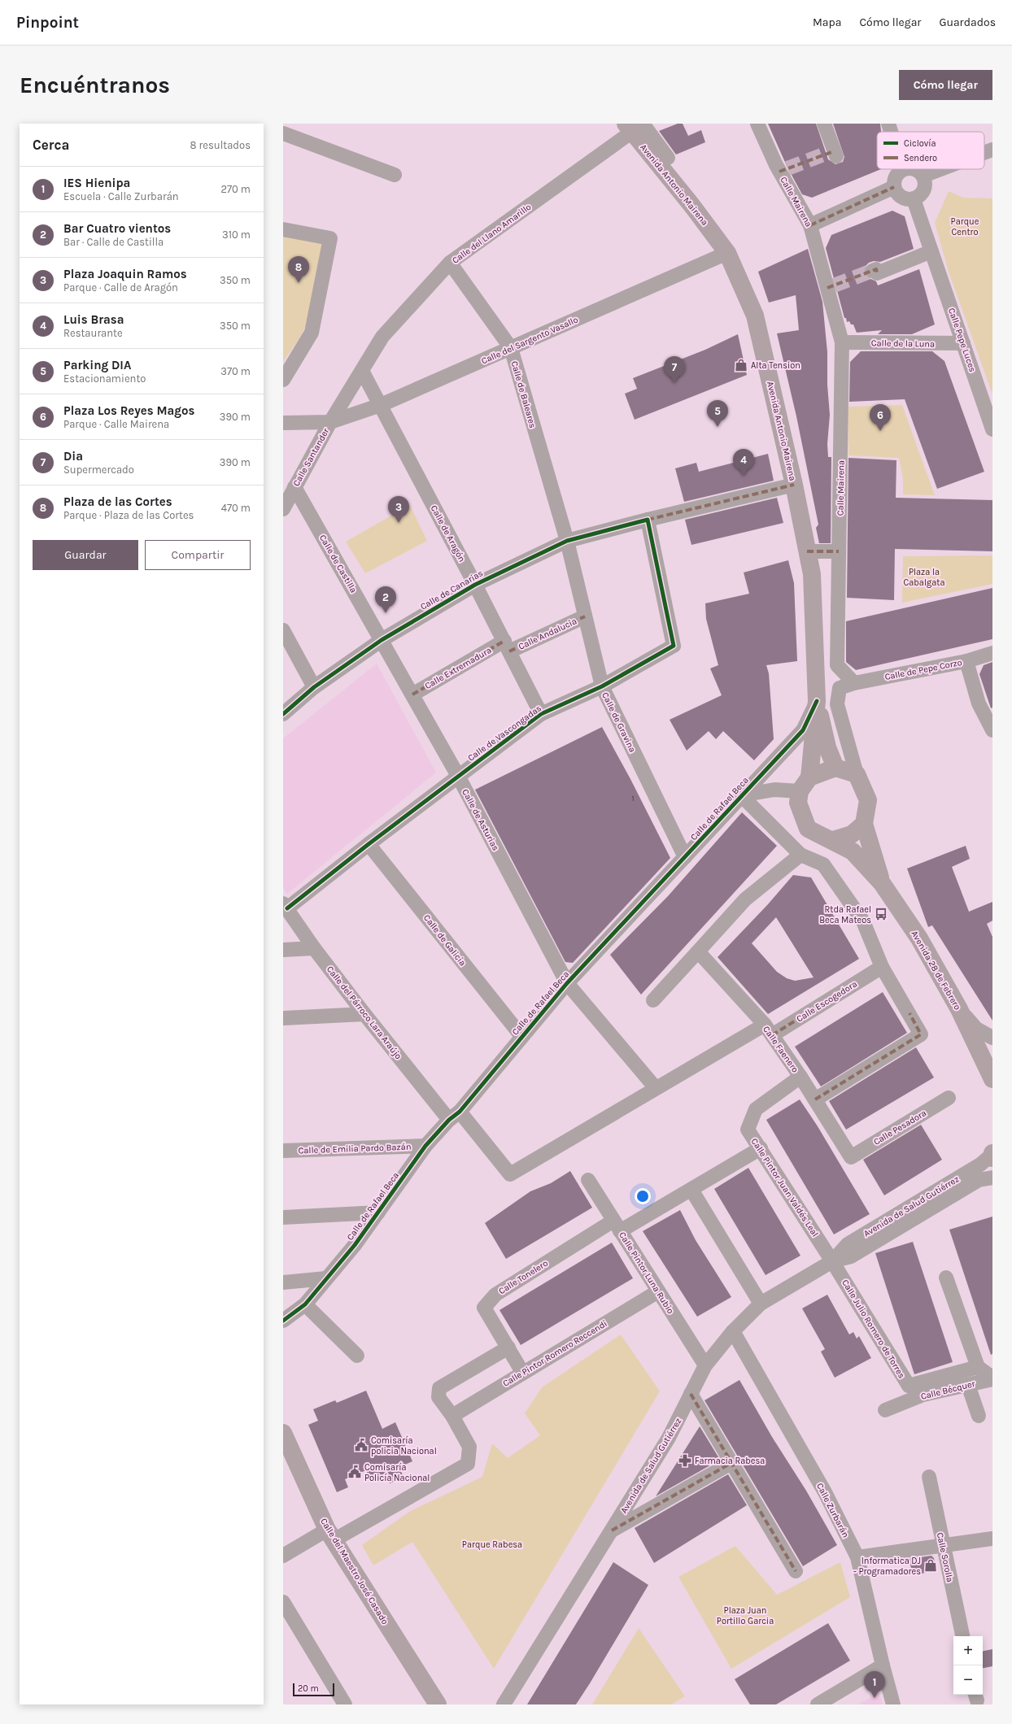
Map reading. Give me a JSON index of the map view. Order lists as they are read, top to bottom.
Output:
{
  "streets": {
    "main road": ["Avenida Antonio Mairena", "Avenida 28 de Febrero", "Calle del Maestro José Casado"],
    "street": [
      "Calle Mairena",
      "Calle del Llano Amarillo",
      "Calle del Sargento Vasallo",
      "Calle Pepe Luces",
      "Calle de la Luna",
      "Calle de Baleares",
      "Calle Santander",
      "Calle de Aragón",
      "Calle de Castilla",
      "Calle de Canarias",
      "Calle Andalucia",
      "Calle Extremadura",
      "Calle de Pepe Corzo",
      "Calle de Gravina",
      "Calle de Vascongadas",
      "Calle de Rafael Beca",
      "Calle de Asturias",
      "Calle de Galicia",
      "Calle Escogedora",
      "Calle del Párroco Lara Araújo",
      "Calle Faenero",
      "Calle Pesadora",
      "Calle de Emilia Pardo Bazán",
      "Calle Pintor Juan Valdés Leal",
      "Avenida de Salud Gutiérrez",
      "Calle Pintor Luna Rubio",
      "Calle Tonelero",
      "Calle Julio Romero de Torres",
      "Calle Pintor Romero Reccendi",
      "Calle Bécquer",
      "Calle Zurbarán",
      "Calle Sorolla"
    ]
  },
  "crossings": [
    ["Avenida Antonio Mairena", "Calle del Llano Amarillo"],
    ["Avenida Antonio Mairena", "Calle del Sargento Vasallo"],
    ["Avenida Antonio Mairena", "Calle de Canarias"],
    ["Avenida Antonio Mairena", "Calle de Rafael Beca"],
    ["Calle Mairena", "Calle de la Luna"],
    ["Calle Mairena", "Calle de Pepe Corzo"],
    ["Calle del Llano Amarillo", "Calle del Sargento Vasallo"],
    ["Calle del Llano Amarillo", "Calle de Baleares"],
    ["Calle del Llano Amarillo", "Calle Santander"],
    ["Calle del Llano Amarillo", "Calle de Aragón"],
    ["Calle del Sargento Vasallo", "Calle de Baleares"],
    ["Calle del Sargento Vasallo", "Calle Santander"],
    ["Calle del Sargento Vasallo", "Calle de Aragón"],
    ["Calle Pepe Luces", "Calle de la Luna"],
    ["Calle de Baleares", "Calle de Canarias"],
    ["Calle de Baleares", "Calle de Gravina"],
    ["Calle Santander", "Calle de Castilla"],
    ["Calle de Aragón", "Calle de Canarias"],
    ["Calle de Aragón", "Calle Andalucia"],
    ["Calle de Aragón", "Calle Extremadura"],
    ["Calle de Aragón", "Calle de Vascongadas"],
    ["Calle de Castilla", "Calle de Canarias"],
    ["Calle de Castilla", "Calle de Asturias"],
    ["Calle de Canarias", "Calle de Gravina"],
    ["Calle de Canarias", "Calle de Vascongadas"],
    ["Calle de Canarias", "Calle de Asturias"],
    ["Calle Andalucia", "Calle Extremadura"],
    ["Calle Andalucia", "Calle de Gravina"],
    ["Calle Extremadura", "Calle de Asturias"],
    ["Calle de Pepe Corzo", "Avenida 28 de Febrero"],
    ["Calle de Gravina", "Calle de Vascongadas"],
    ["Calle de Gravina", "Calle de Rafael Beca"],
    ["Calle de Vascongadas", "Calle de Asturias"],
    ["Calle de Vascongadas", "Calle de Galicia"],
    ["Calle de Vascongadas", "Calle del Párroco Lara Araújo"],
    ["Calle de Rafael Beca", "Calle de Asturias"],
    ["Calle de Rafael Beca", "Calle de Galicia"],
    ["Calle de Rafael Beca", "Calle del Párroco Lara Araújo"],
    ["Calle de Rafael Beca", "Calle de Emilia Pardo Bazán"],
    ["Calle de Asturias", "Calle Escogedora"],
    ["Calle de Asturias", "Calle del Párroco Lara Araújo"],
    ["Calle Escogedora", "Calle del Párroco Lara Araújo"],
    ["Calle Escogedora", "Calle Faenero"],
    ["Calle Faenero", "Calle Pesadora"],
    ["Calle Faenero", "Calle Pintor Juan Valdés Leal"],
    ["Calle Pintor Juan Valdés Leal", "Avenida de Salud Gutiérrez"],
    ["Calle Pintor Juan Valdés Leal", "Calle Tonelero"],
    ["Calle Pintor Juan Valdés Leal", "Calle Julio Romero de Torres"],
    ["Avenida de Salud Gutiérrez", "Calle Pintor Luna Rubio"],
    ["Avenida de Salud Gutiérrez", "Calle Julio Romero de Torres"],
    ["Avenida de Salud Gutiérrez", "Calle Zurbarán"],
    ["Calle Pintor Luna Rubio", "Calle Tonelero"],
    ["Calle Pintor Luna Rubio", "Calle Pintor Romero Reccendi"],
    ["Calle Tonelero", "Calle Pintor Romero Reccendi"]
  ],
  "parks": [
    "Parque Centro",
    "Plaza la Cabalgata",
    "Parque Rabesa",
    "Plaza Juan Portillo Garcia"
  ],
  "places": {
    "shop": ["Alta Tension", "Informatica DJ - Programadores"],
    "bus stop": ["Rtda Rafael Beca Mateos"],
    "public building": ["Comisaría policia Nacional", "Comisaría Policía Nacional"],
    "pharmacy": ["Farmacia Rabesa"]
  },
  "house_numbers": ["1"],
  "legend": ["Ciclovía", "Sendero"],
  "scale_bar": "20 m",
  "page": {
    "header": "Pinpoint",
    "nav": ["Mapa", "Cómo llegar", "Guardados"],
    "buttons": [
      "Cómo llegar",
      ["Guardar", "Compartir"]
    ],
    "title": "Encuéntranos",
    "heading": ["Cerca", "8 resultados"],
    "list": [
      {
        "mark": "1",
        "name": "IES Hienipa",
        "note": "Escuela · Calle Zurbarán",
        "value": "270 m"
      },
      {
        "mark": "2",
        "name": "Bar Cuatro vientos",
        "note": "Bar · Calle de Castilla",
        "value": "310 m"
      },
      {
        "mark": "3",
        "name": "Plaza Joaquin Ramos",
        "note": "Parque · Calle de Aragón",
        "value": "350 m"
      },
      {
        "mark": "4",
        "name": "Luis Brasa",
        "note": "Restaurante",
        "value": "350 m"
      },
      {
        "mark": "5",
        "name": "Parking DIA",
        "note": "Estacionamiento",
        "value": "370 m"
      },
      {
        "mark": "6",
        "name": "Plaza Los Reyes Magos",
        "note": "Parque · Calle Mairena",
        "value": "390 m"
      },
      {
        "mark": "7",
        "name": "Dia",
        "note": "Supermercado",
        "value": "390 m"
      },
      {
        "mark": "8",
        "name": "Plaza de las Cortes",
        "note": "Parque · Plaza de las Cortes",
        "value": "470 m"
      }
    ],
    "pins": [
      "8",
      "7",
      "5",
      "6",
      "4",
      "3",
      "2",
      "1"
    ],
    "map_buttons": ["+", "−"],
    "scale": "20 m"
  }
}
